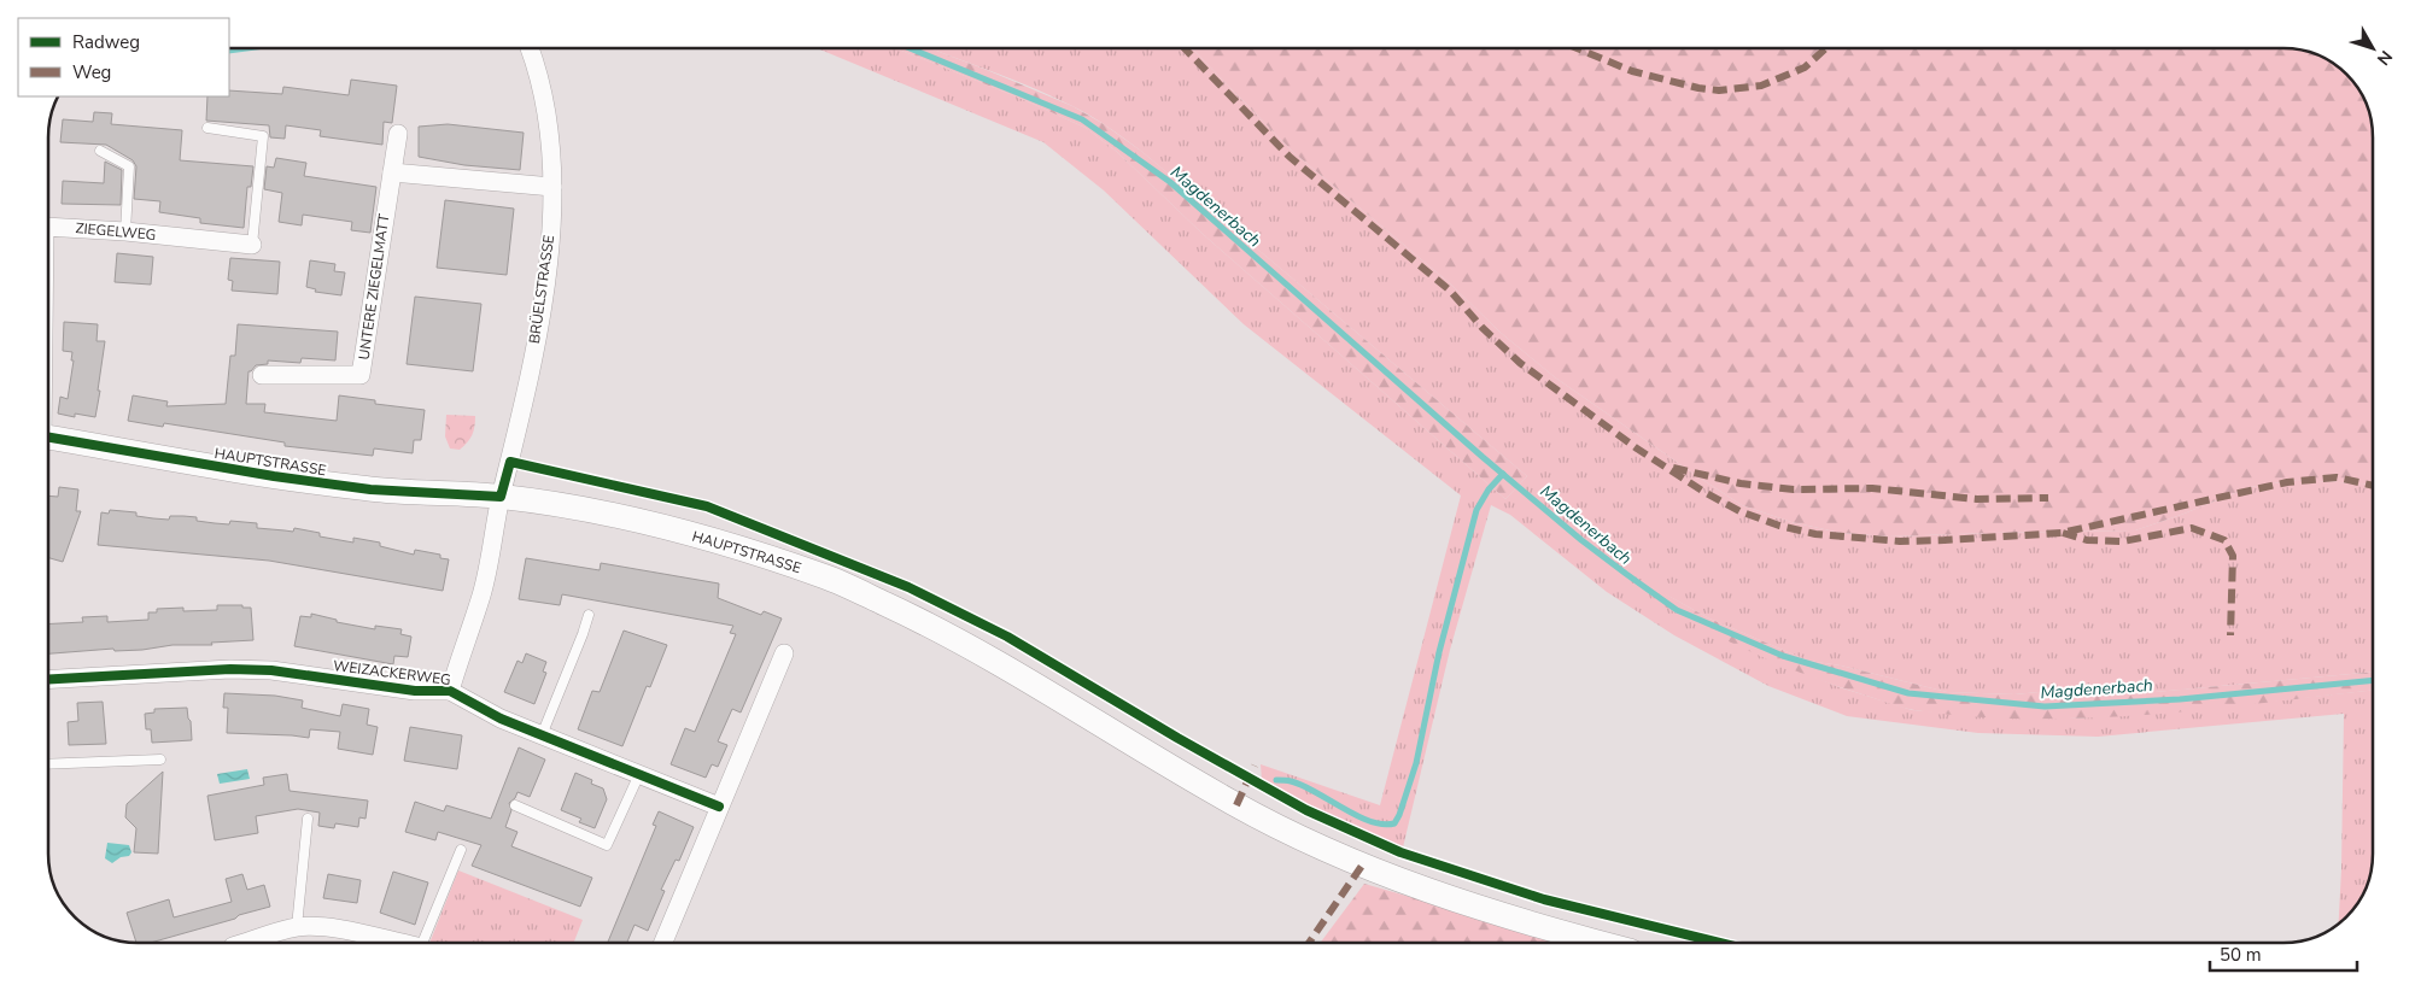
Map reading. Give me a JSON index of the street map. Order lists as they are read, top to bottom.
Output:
{
  "streets": {
    "main road": ["HAUPTSTRASSE"],
    "street": [
      "ZIEGELWEG",
      "UNTERE ZIEGELMATT",
      "BRÜELSTRASSE",
      "WEIZACKERWEG"
    ]
  },
  "crossings": [
    ["BRÜELSTRASSE", "HAUPTSTRASSE"],
    ["BRÜELSTRASSE", "WEIZACKERWEG"],
    ["HAUPTSTRASSE", "WEIZACKERWEG"]
  ],
  "water": ["Magdenerbach"],
  "legend": ["Radweg", "Weg"],
  "scale_bar": "50 m",
  "north": "bottom right"
}
